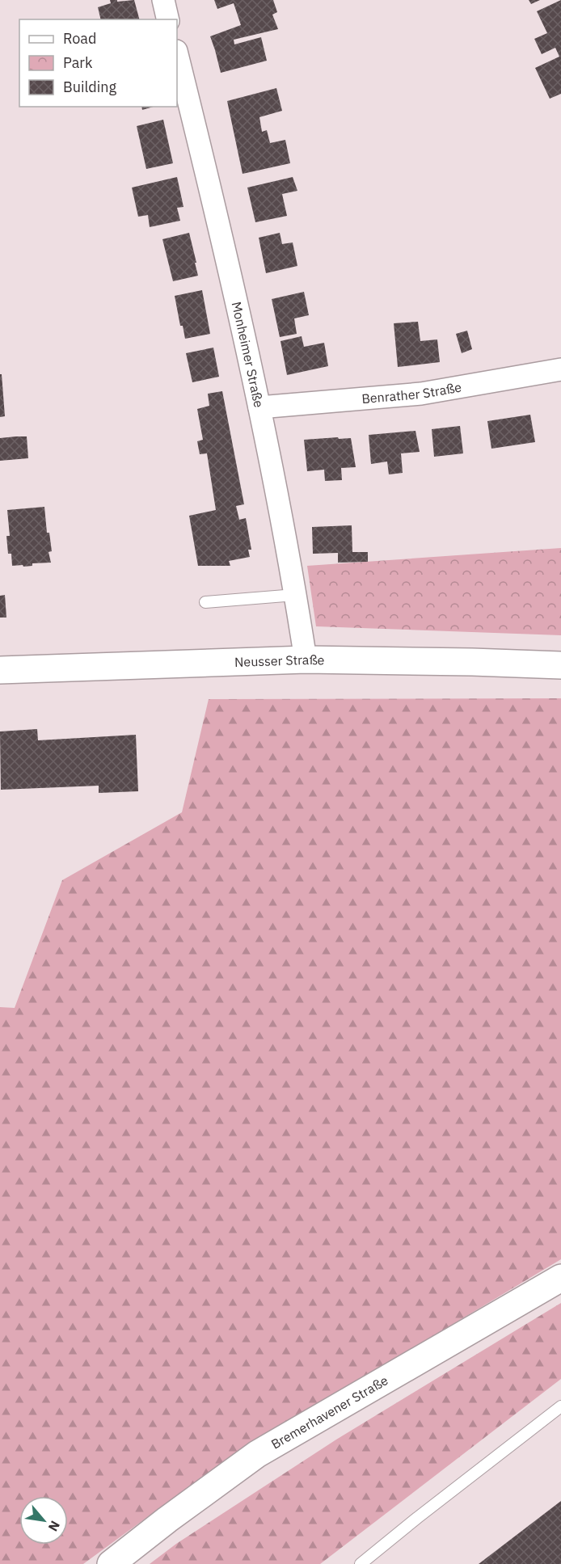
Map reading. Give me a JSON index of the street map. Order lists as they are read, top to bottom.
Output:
{
  "streets": {
    "main road": ["Neusser Straße", "Bremerhavener Straße"],
    "street": ["Monheimer Straße", "Benrather Straße"]
  },
  "crossings": [
    ["Monheimer Straße", "Benrather Straße"],
    ["Monheimer Straße", "Neusser Straße"]
  ],
  "legend": ["Road", "Park", "Building"],
  "north": "bottom right"
}
